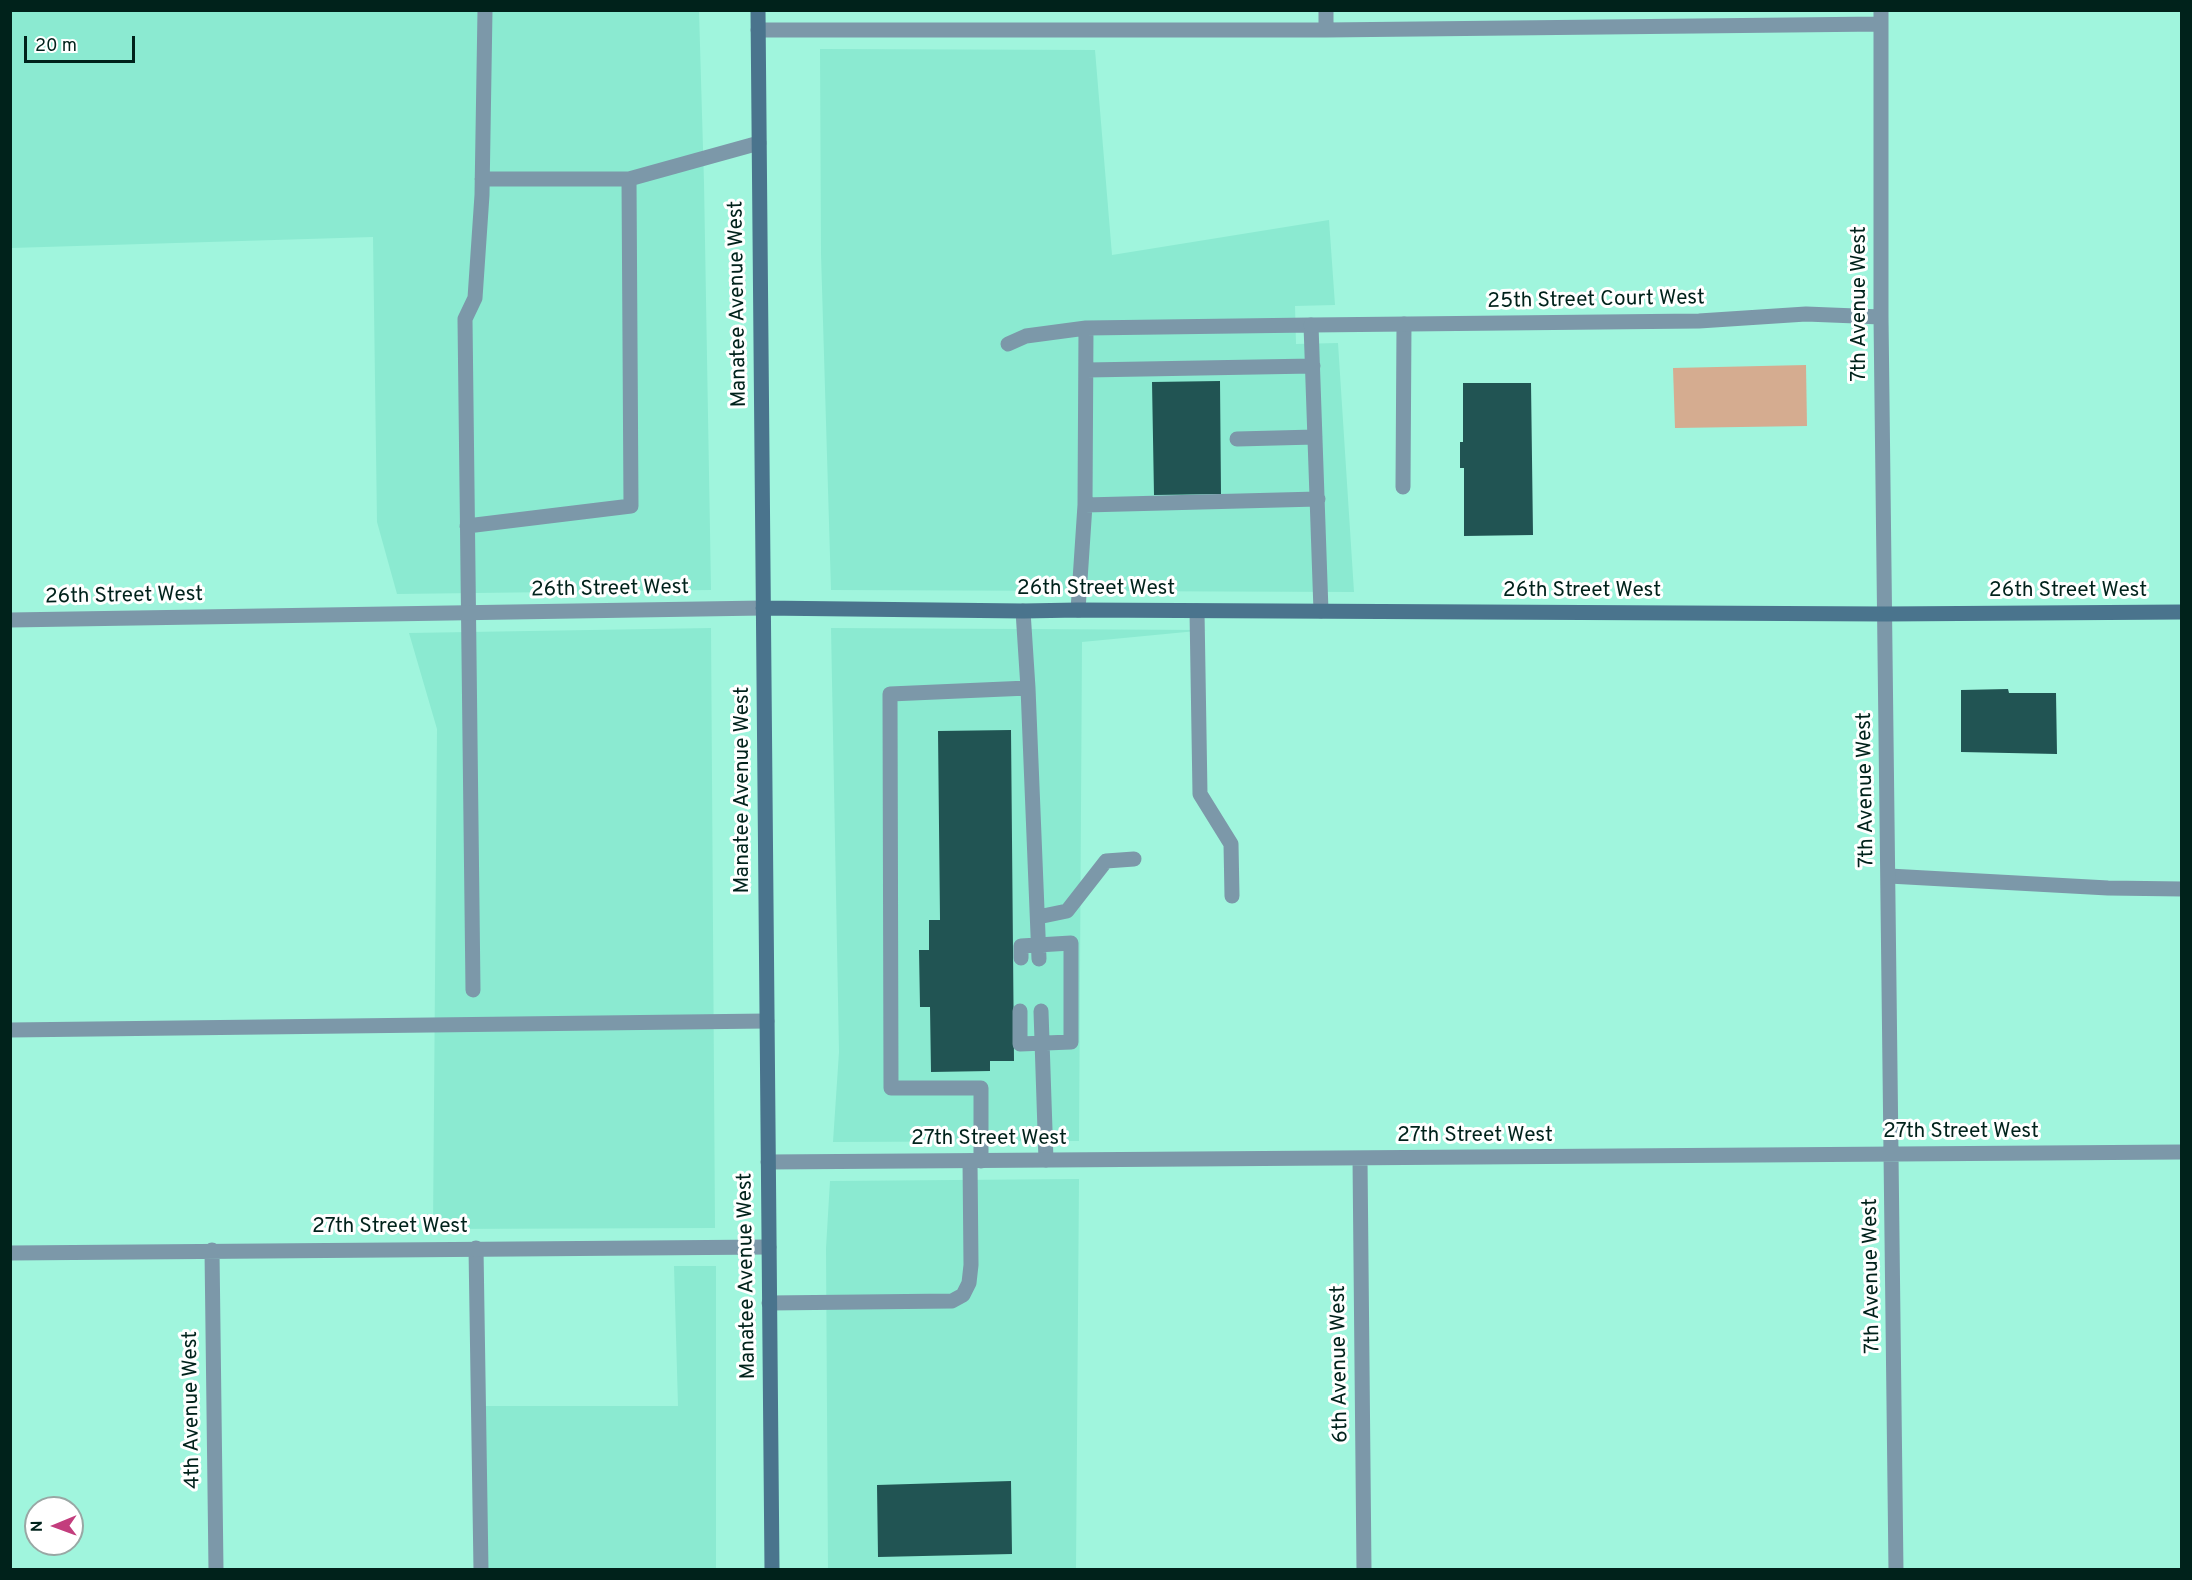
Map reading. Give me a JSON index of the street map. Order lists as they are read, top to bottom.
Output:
{
  "streets": {
    "main road": ["Manatee Avenue West", "26th Street West"],
    "street": [
      "25th Street Court West",
      "7th Avenue West",
      "27th Street West",
      "6th Avenue West",
      "4th Avenue West"
    ]
  },
  "crossings": [
    ["25th Street Court West", "7th Avenue West"],
    ["Manatee Avenue West", "26th Street West"],
    ["Manatee Avenue West", "27th Street West"],
    ["7th Avenue West", "26th Street West"],
    ["7th Avenue West", "27th Street West"],
    ["27th Street West", "6th Avenue West"],
    ["27th Street West", "4th Avenue West"]
  ],
  "scale_bar": "20 m",
  "north": "left"
}
